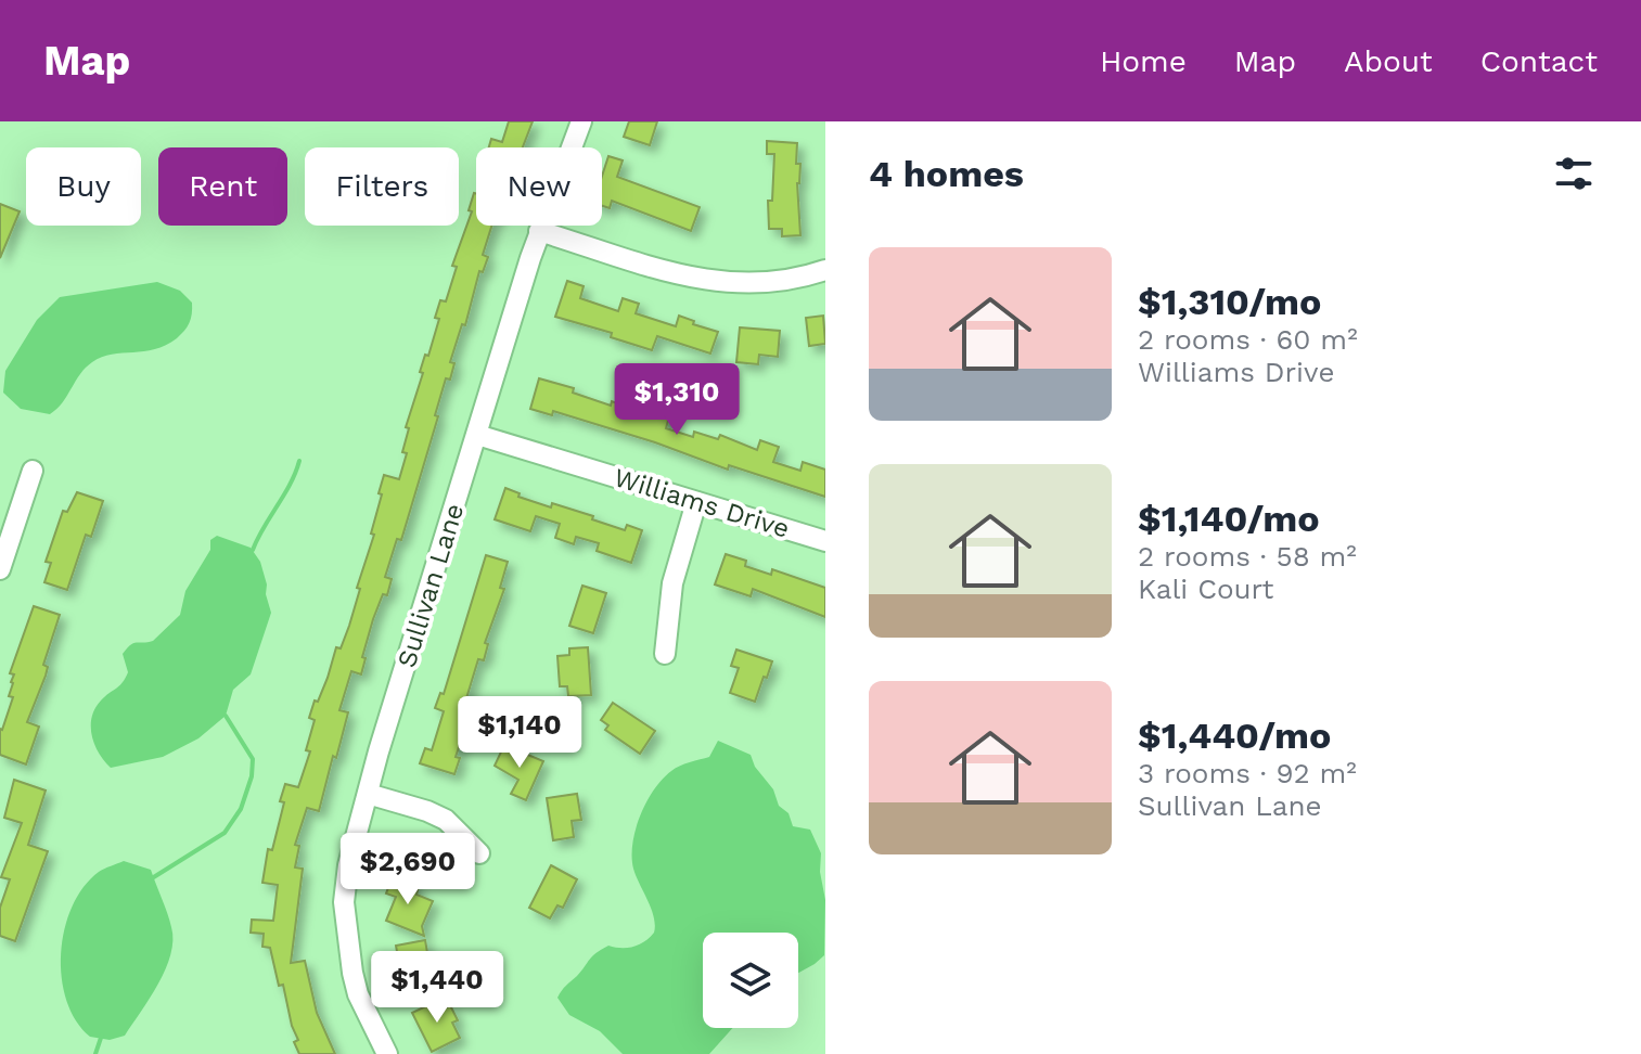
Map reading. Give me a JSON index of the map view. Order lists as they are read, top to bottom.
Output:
{
  "streets": {
    "street": ["Williams Drive", "Sullivan Lane"]
  },
  "crossings": [
    ["Williams Drive", "Sullivan Lane"]
  ],
  "page": {
    "header": "Map",
    "nav": [
      "Home",
      "Map",
      "About",
      "Contact"
    ],
    "heading": "4 homes",
    "chip": [
      "Buy",
      "Rent",
      "Filters",
      "New"
    ],
    "list": [
      {
        "name": "$1,310/mo",
        "note": "2 rooms · 60 m² · Williams Drive"
      },
      {
        "name": "$1,140/mo",
        "note": "2 rooms · 58 m² · Kali Court"
      },
      {
        "name": "$1,440/mo",
        "note": "3 rooms · 92 m² · Sullivan Lane"
      }
    ],
    "price": [
      "$1,310",
      "$1,140",
      "$2,690",
      "$1,440"
    ]
  }
}
